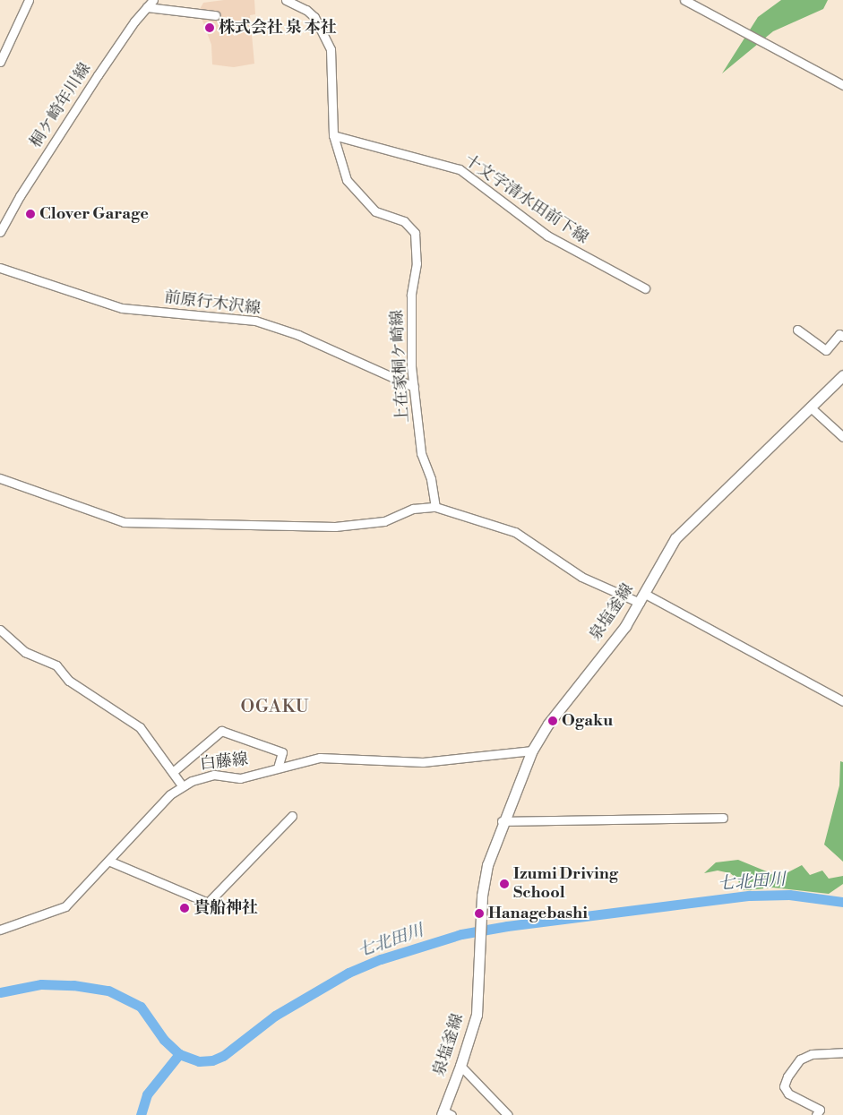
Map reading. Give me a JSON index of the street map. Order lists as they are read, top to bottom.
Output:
{
  "streets": {
    "main road": ["泉塩釜線"],
    "street": [
      "桐ケ崎年川線",
      "十文字清水田前下線",
      "前原行木沢線",
      "上在家桐ケ崎線",
      "白藤線"
    ]
  },
  "crossings": [
    ["十文字清水田前下線", "上在家桐ケ崎線"],
    ["前原行木沢線", "上在家桐ケ崎線"],
    ["泉塩釜線", "白藤線"]
  ],
  "districts": ["OGAKU"],
  "water": ["七北田川"],
  "places": [
    "株式会社 泉 本社",
    "Clover Garage",
    "Ogaku",
    "Izumi Driving School",
    "貴船神社",
    "Hanagebashi"
  ]
}
